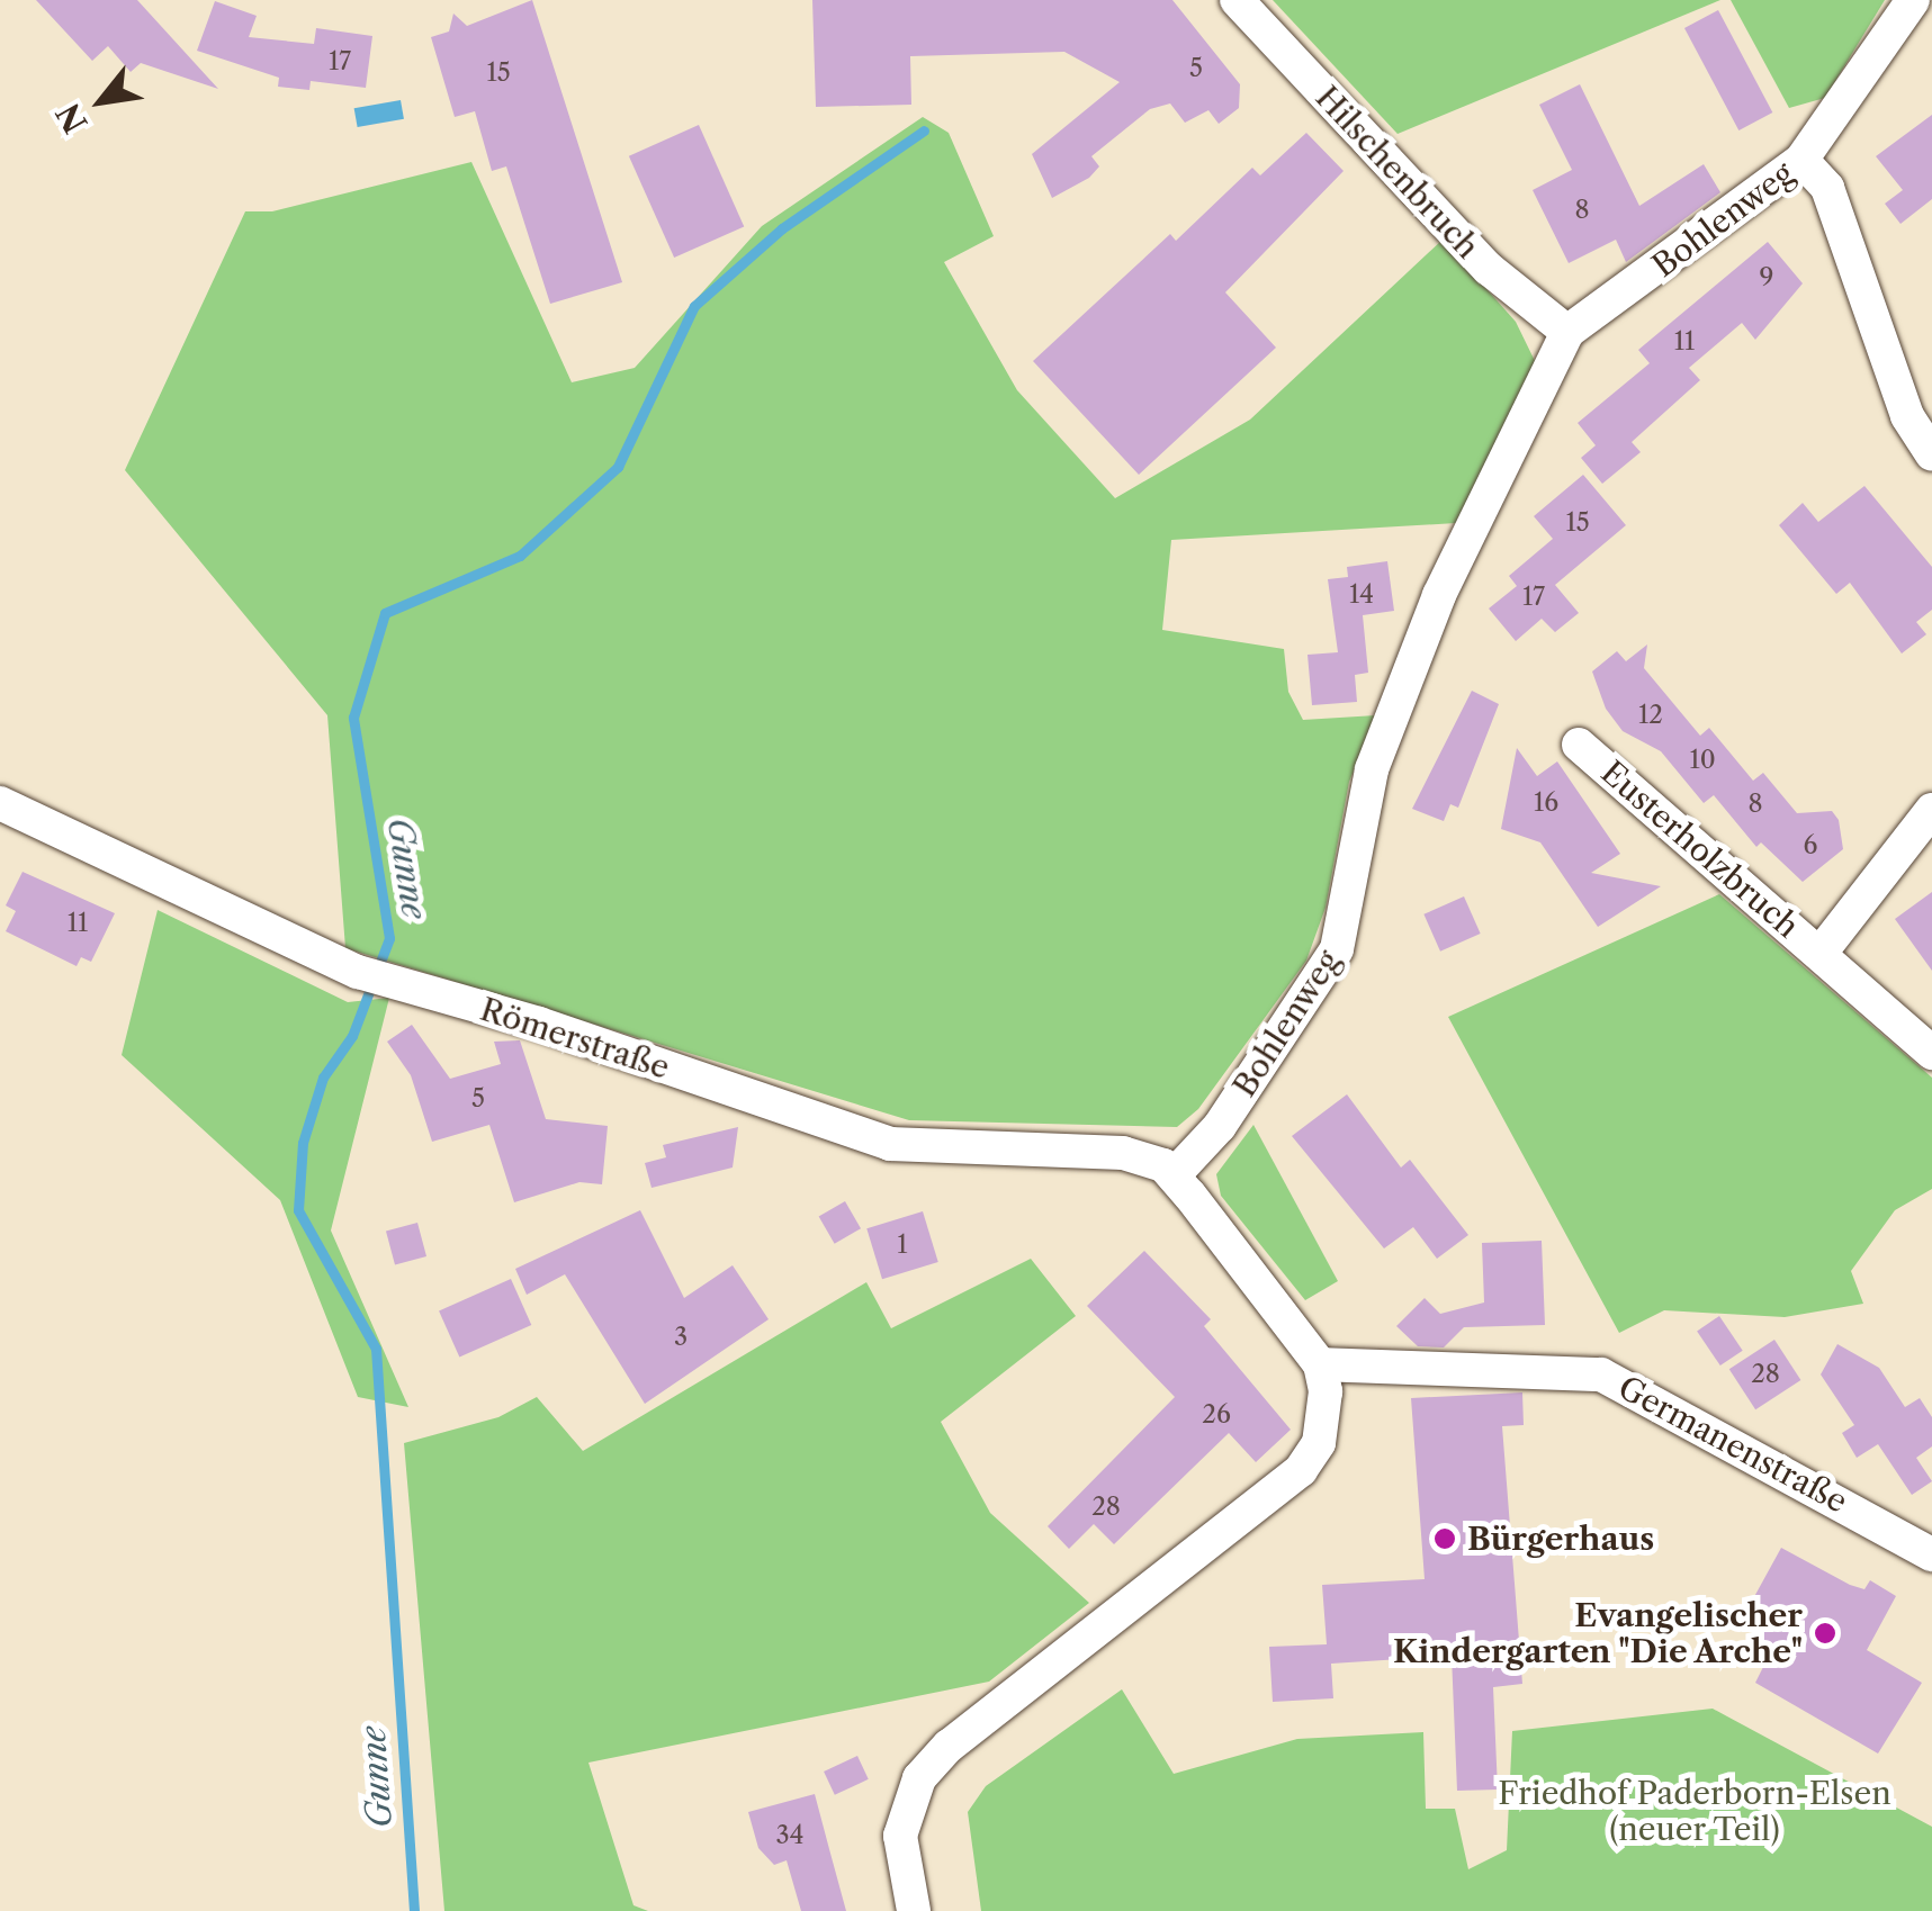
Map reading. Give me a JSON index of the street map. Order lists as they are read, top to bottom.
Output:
{
  "streets": {
    "street": [
      "Hilschenbruch",
      "Bohlenweg",
      "Eusterholzbruch",
      "Römerstraße",
      "Germanenstraße"
    ]
  },
  "crossings": [
    ["Hilschenbruch", "Bohlenweg"],
    ["Bohlenweg", "Römerstraße"]
  ],
  "water": ["Gunne"],
  "parks": ["Friedhof Paderborn-Elsen (neuer Teil)"],
  "places": ["Bürgerhaus", "Evangelischer Kindergarten \"Die Arche\""],
  "house_numbers": [
    "17",
    "5",
    "15",
    "8",
    "9",
    "11",
    "15",
    "14",
    "17",
    "12",
    "10",
    "16",
    "8",
    "6",
    "11",
    "5",
    "1",
    "3",
    "28",
    "26",
    "28",
    "34"
  ],
  "north": "bottom left"
}
